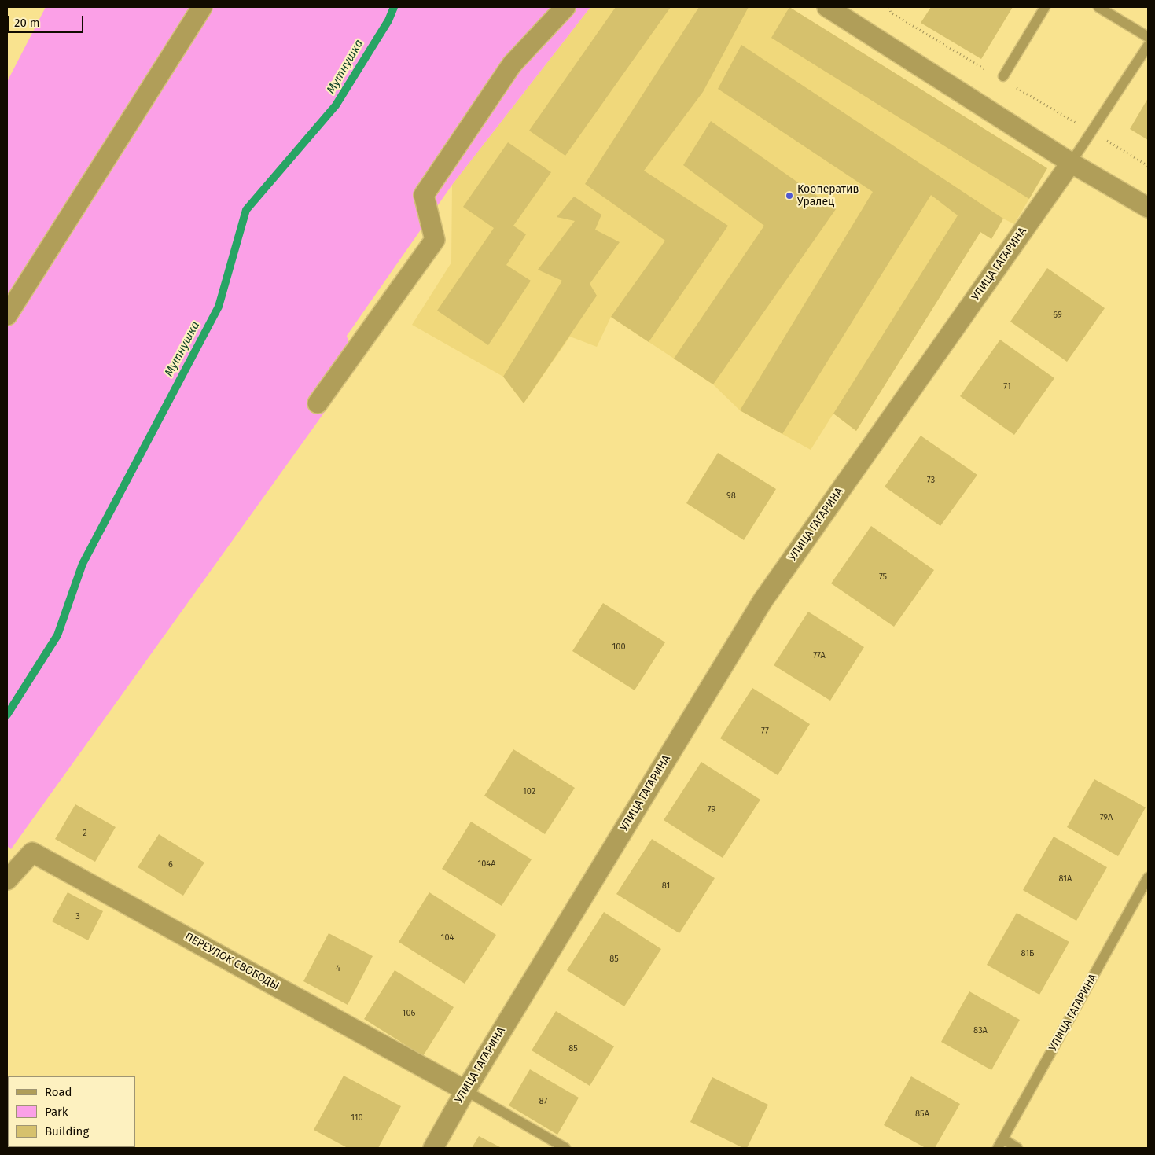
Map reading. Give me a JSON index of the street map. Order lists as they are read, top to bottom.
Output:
{
  "streets": {
    "street": ["УЛИЦА ГАГАРИНА", "ПЕРЕУЛОК СВОБОДЫ"]
  },
  "crossings": [
    ["УЛИЦА ГАГАРИНА", "ПЕРЕУЛОК СВОБОДЫ"]
  ],
  "water": ["Мутнушка"],
  "places": ["Кооператив Уралец"],
  "house_numbers": [
    "69",
    "71",
    "73",
    "98",
    "75",
    "100",
    "77А",
    "77",
    "102",
    "79",
    "79А",
    "2",
    "104А",
    "6",
    "81А",
    "81",
    "3",
    "104",
    "81Б",
    "85",
    "4",
    "106",
    "83А",
    "85",
    "87",
    "85А",
    "110"
  ],
  "legend": ["Road", "Park", "Building"],
  "scale_bar": "20 m"
}
